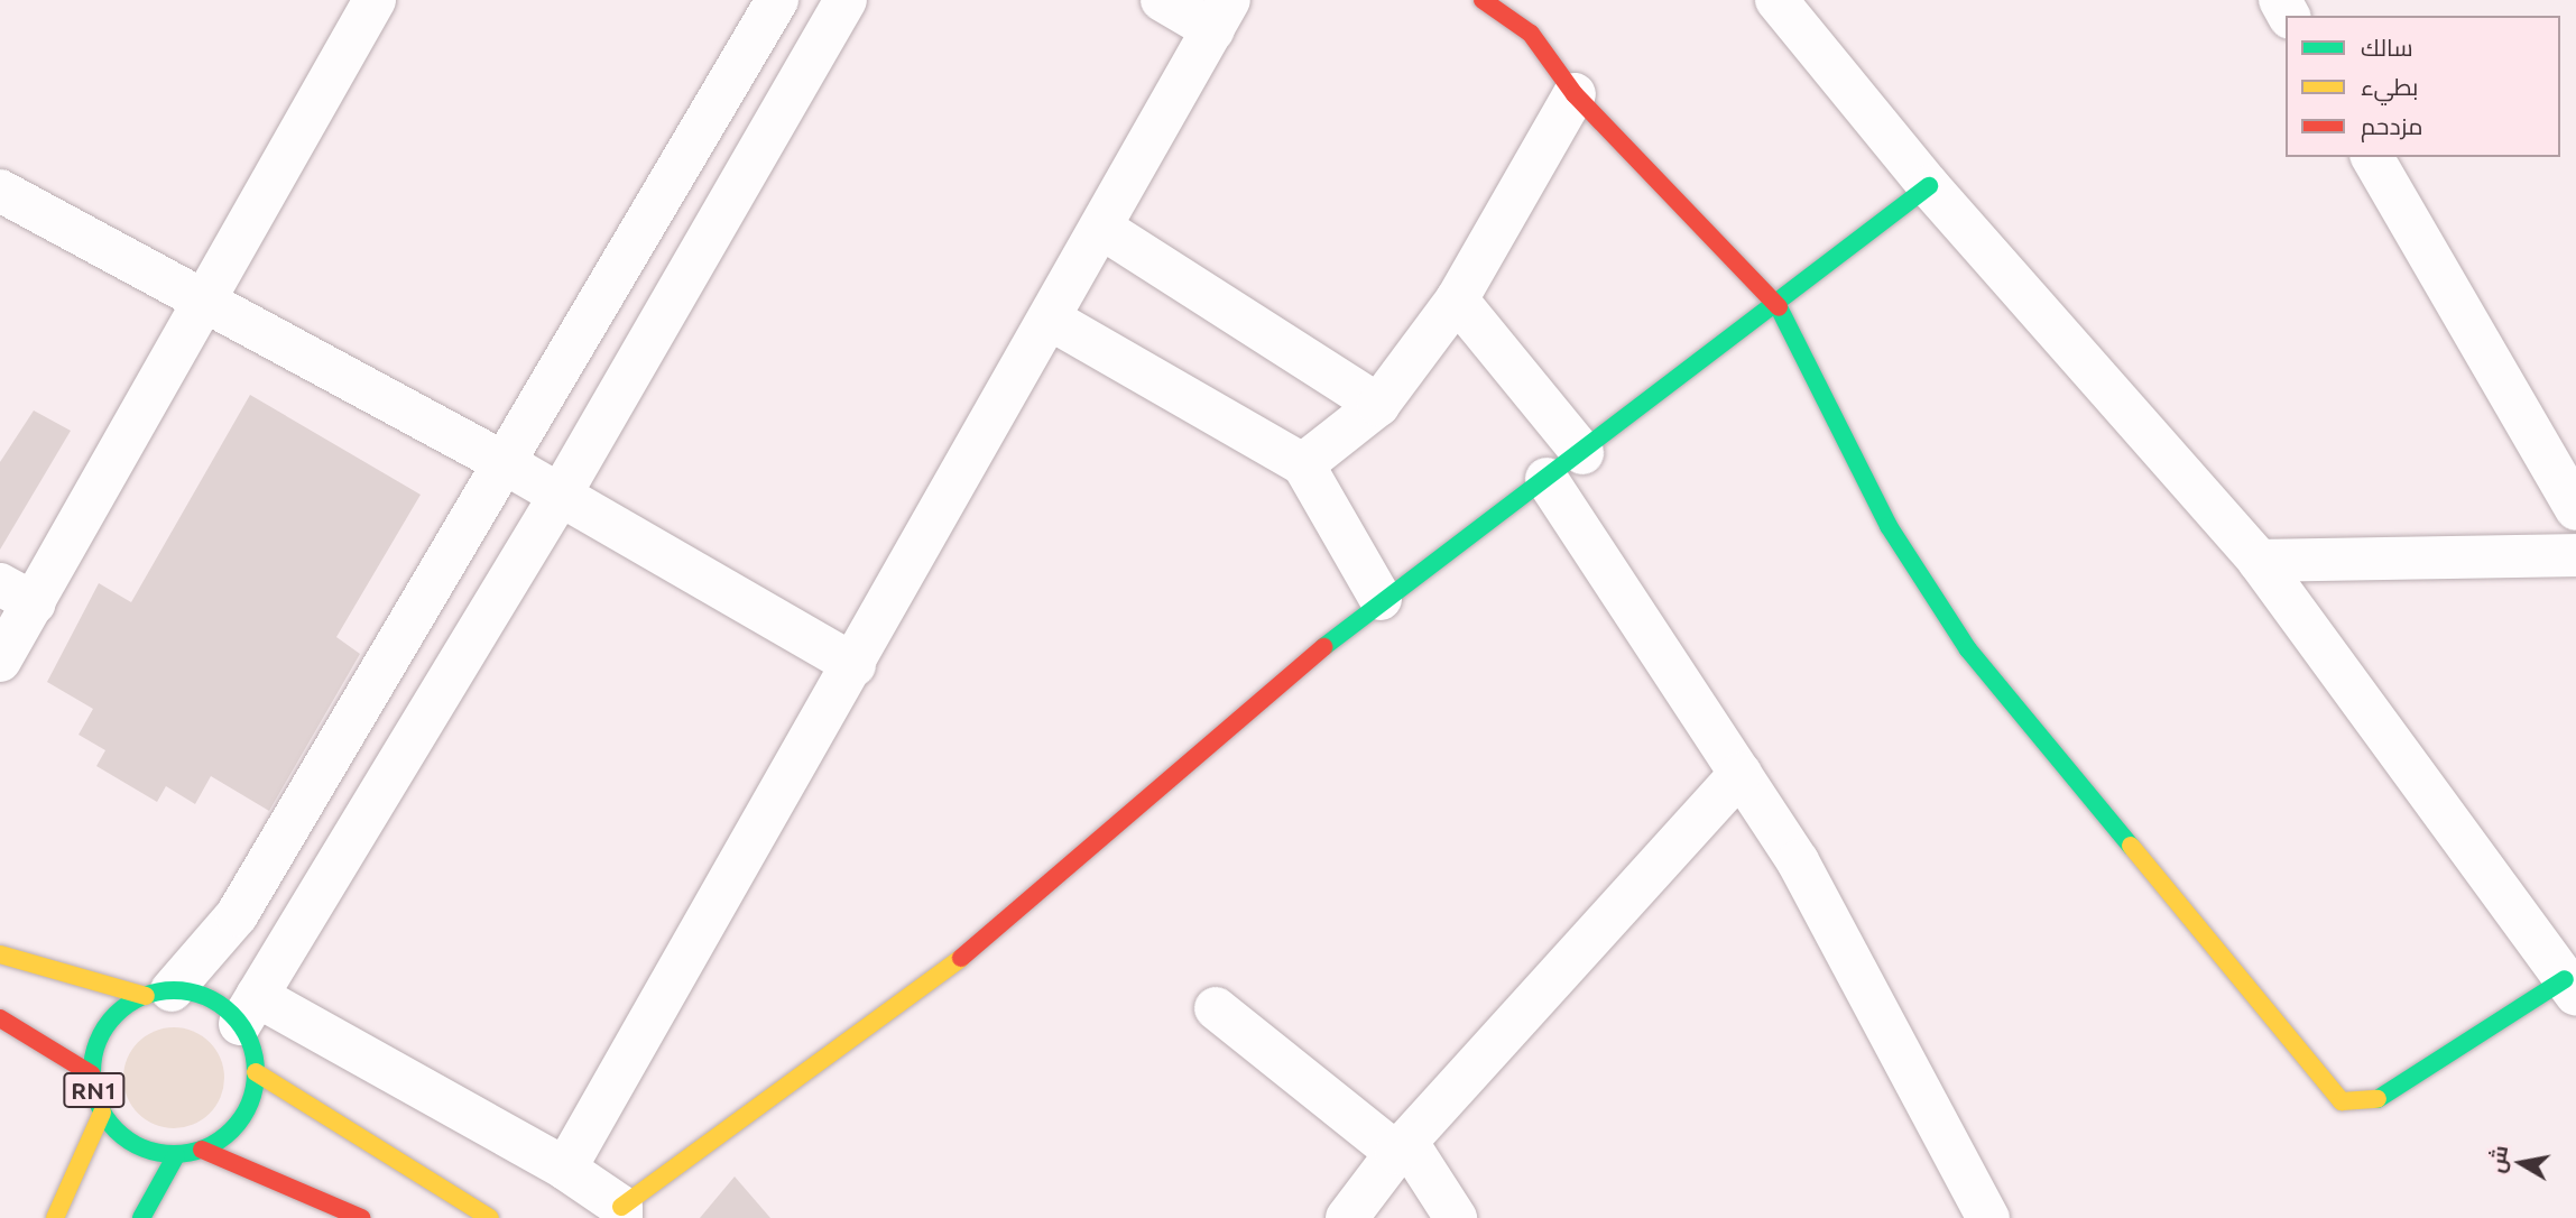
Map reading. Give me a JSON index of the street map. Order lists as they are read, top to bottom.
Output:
{
  "streets": {
    "street": ["RN1"]
  },
  "legend": ["سالك", "بطيء", "مزدحم"],
  "north": "left"
}
